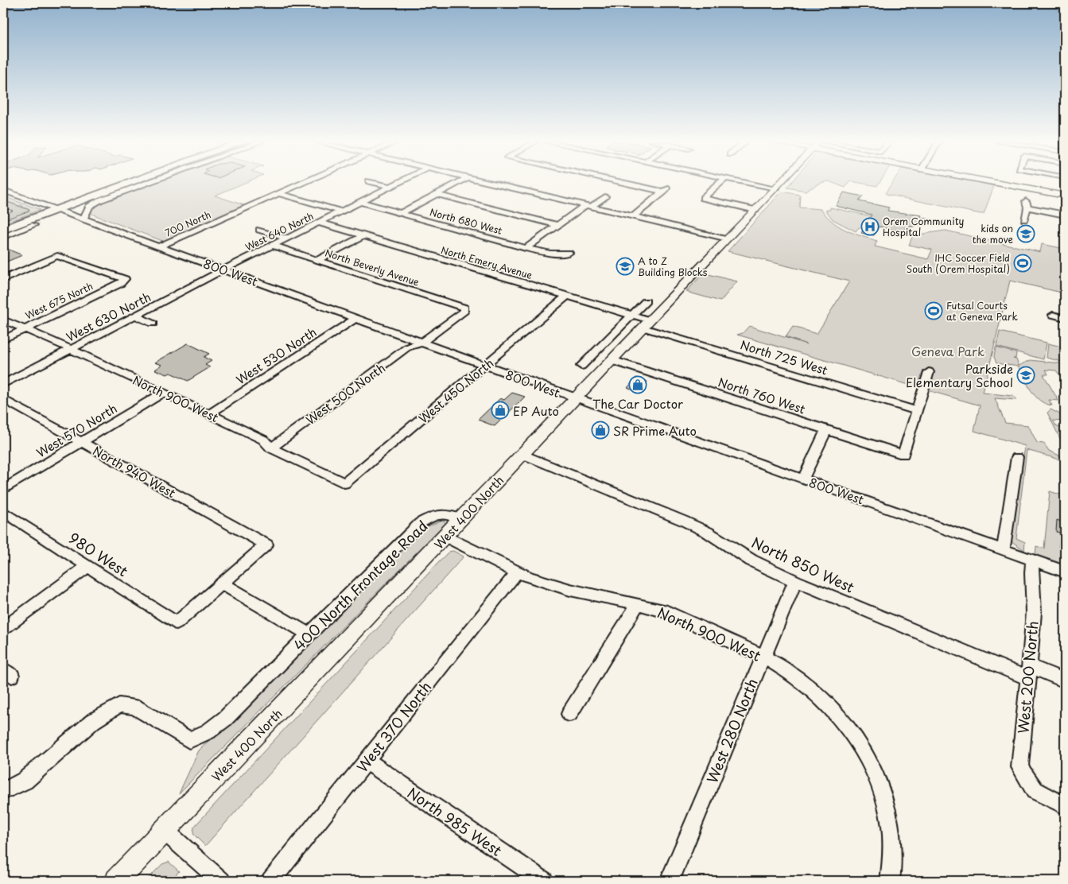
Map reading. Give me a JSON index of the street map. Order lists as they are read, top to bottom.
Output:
{
  "streets": {
    "main road": ["West 400 North"],
    "street": [
      "North 680 West",
      "700 North",
      "West 640 North",
      "North Emery Avenue",
      "North Beverly Avenue",
      "800 West",
      "West 675 North",
      "West 630 North",
      "West 530 North",
      "North 725 West",
      "West 450 North",
      "West 500 North",
      "North 760 West",
      "North 900 West",
      "West 570 North",
      "North 940 West",
      "980 West",
      "North 850 West",
      "400 North Frontage Road",
      "West 200 North",
      "West 370 North",
      "West 280 North",
      "North 985 West"
    ]
  },
  "crossings": [
    ["North 680 West", "West 640 North"],
    ["700 North", "800 West"],
    ["West 640 North", "North Emery Avenue"],
    ["West 640 North", "North Beverly Avenue"],
    ["West 640 North", "800 West"],
    ["West 640 North", "West 630 North"],
    ["North Emery Avenue", "North 725 West"],
    ["North Emery Avenue", "West 450 North"],
    ["North Emery Avenue", "West 400 North"],
    ["North Beverly Avenue", "West 500 North"],
    ["800 West", "West 630 North"],
    ["800 West", "West 530 North"],
    ["800 West", "West 450 North"],
    ["800 West", "West 500 North"],
    ["800 West", "West 400 North"],
    ["800 West", "West 200 North"],
    ["West 675 North", "North 900 West"],
    ["West 630 North", "North 900 West"],
    ["West 530 North", "North 900 West"],
    ["North 725 West", "North 760 West"],
    ["North 725 West", "West 400 North"],
    ["West 450 North", "North 900 West"],
    ["West 500 North", "North 900 West"],
    ["North 760 West", "West 400 North"],
    ["North 900 West", "West 570 North"],
    ["North 900 West", "West 400 North"],
    ["North 900 West", "West 370 North"],
    ["North 900 West", "West 280 North"],
    ["West 570 North", "North 940 West"],
    ["North 940 West", "980 West"],
    ["West 400 North", "North 850 West"],
    ["West 400 North", "400 North Frontage Road"],
    ["North 850 West", "West 200 North"],
    ["North 850 West", "West 280 North"],
    ["West 370 North", "North 985 West"]
  ],
  "parks": ["Geneva Park"],
  "places": {
    "hospital": ["Orem Community Hospital"],
    "school or university": ["kids on the move", "A to Z Building Blocks", "Parkside Elementary School"],
    "sports": ["IHC Soccer Field South (Orem Hospital)", "Futsal Courts at Geneva Park"],
    "shop": ["The Car Doctor", "EP Auto", "SR Prime Auto"]
  }
}
